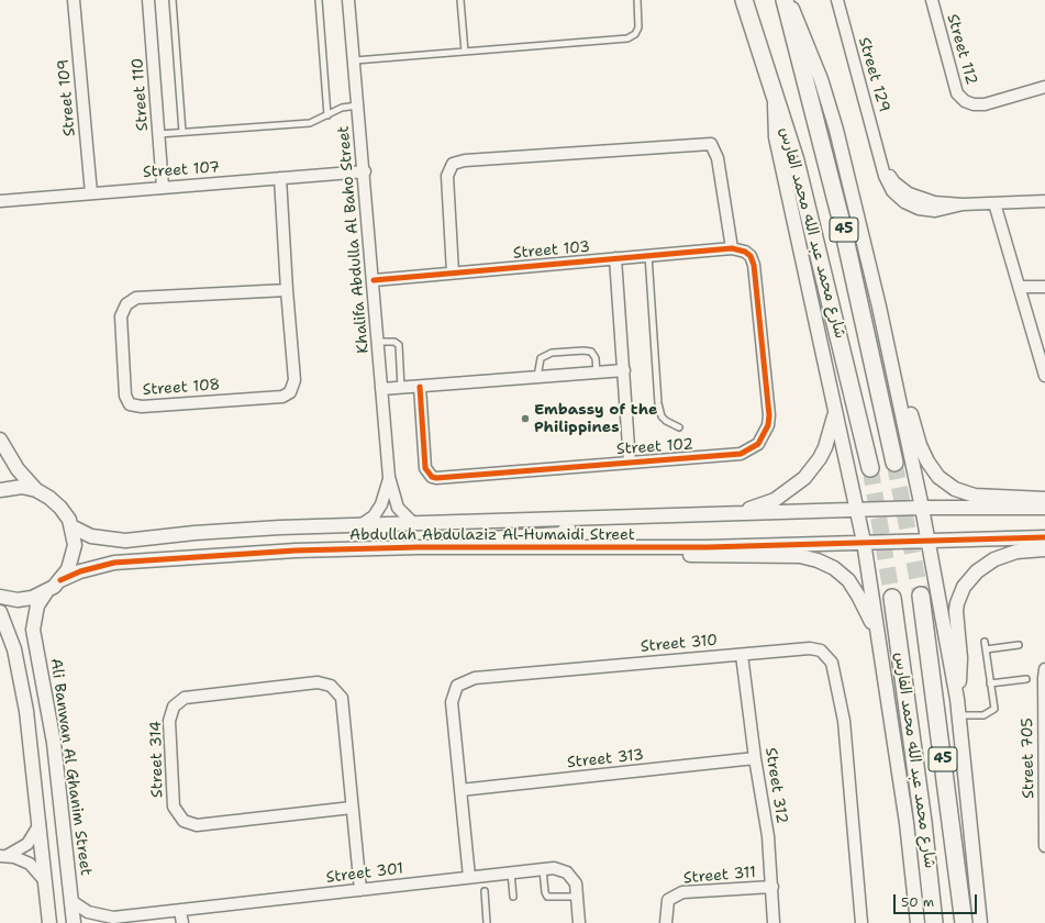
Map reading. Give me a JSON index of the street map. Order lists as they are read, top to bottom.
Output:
{
  "streets": {
    "main road": ["45", "شارع محمد عبد الله محمد الفارس"],
    "street": [
      "Street 112",
      "Street 129",
      "Street 110",
      "Street 109",
      "Street 107",
      "Khalifa Abdulla Al Baho Street",
      "Street 103",
      "Street 108",
      "Street 102",
      "Abdullah Abdulaziz Al-Humaidi Street",
      "Street 310",
      "Street 705",
      "Street 314",
      "Street 313",
      "Ali Banwan Al Ghanim Street",
      "Street 312",
      "Street 301",
      "Street 311"
    ]
  },
  "crossings": [
    ["Street 110", "Street 107"],
    ["Street 109", "Street 107"],
    ["Street 107", "Khalifa Abdulla Al Baho Street"],
    ["Street 107", "Street 108"],
    ["Khalifa Abdulla Al Baho Street", "Street 103"],
    ["Khalifa Abdulla Al Baho Street", "Abdullah Abdulaziz Al-Humaidi Street"],
    ["Street 103", "Street 102"],
    ["Street 310", "Street 313"],
    ["Street 310", "Street 312"],
    ["Street 310", "Street 301"],
    ["Street 314", "Street 301"],
    ["Street 313", "Street 312"],
    ["Ali Banwan Al Ghanim Street", "Street 301"],
    ["Street 312", "Street 311"]
  ],
  "places": ["Embassy of the Philippines"],
  "scale_bar": "50 m"
}
